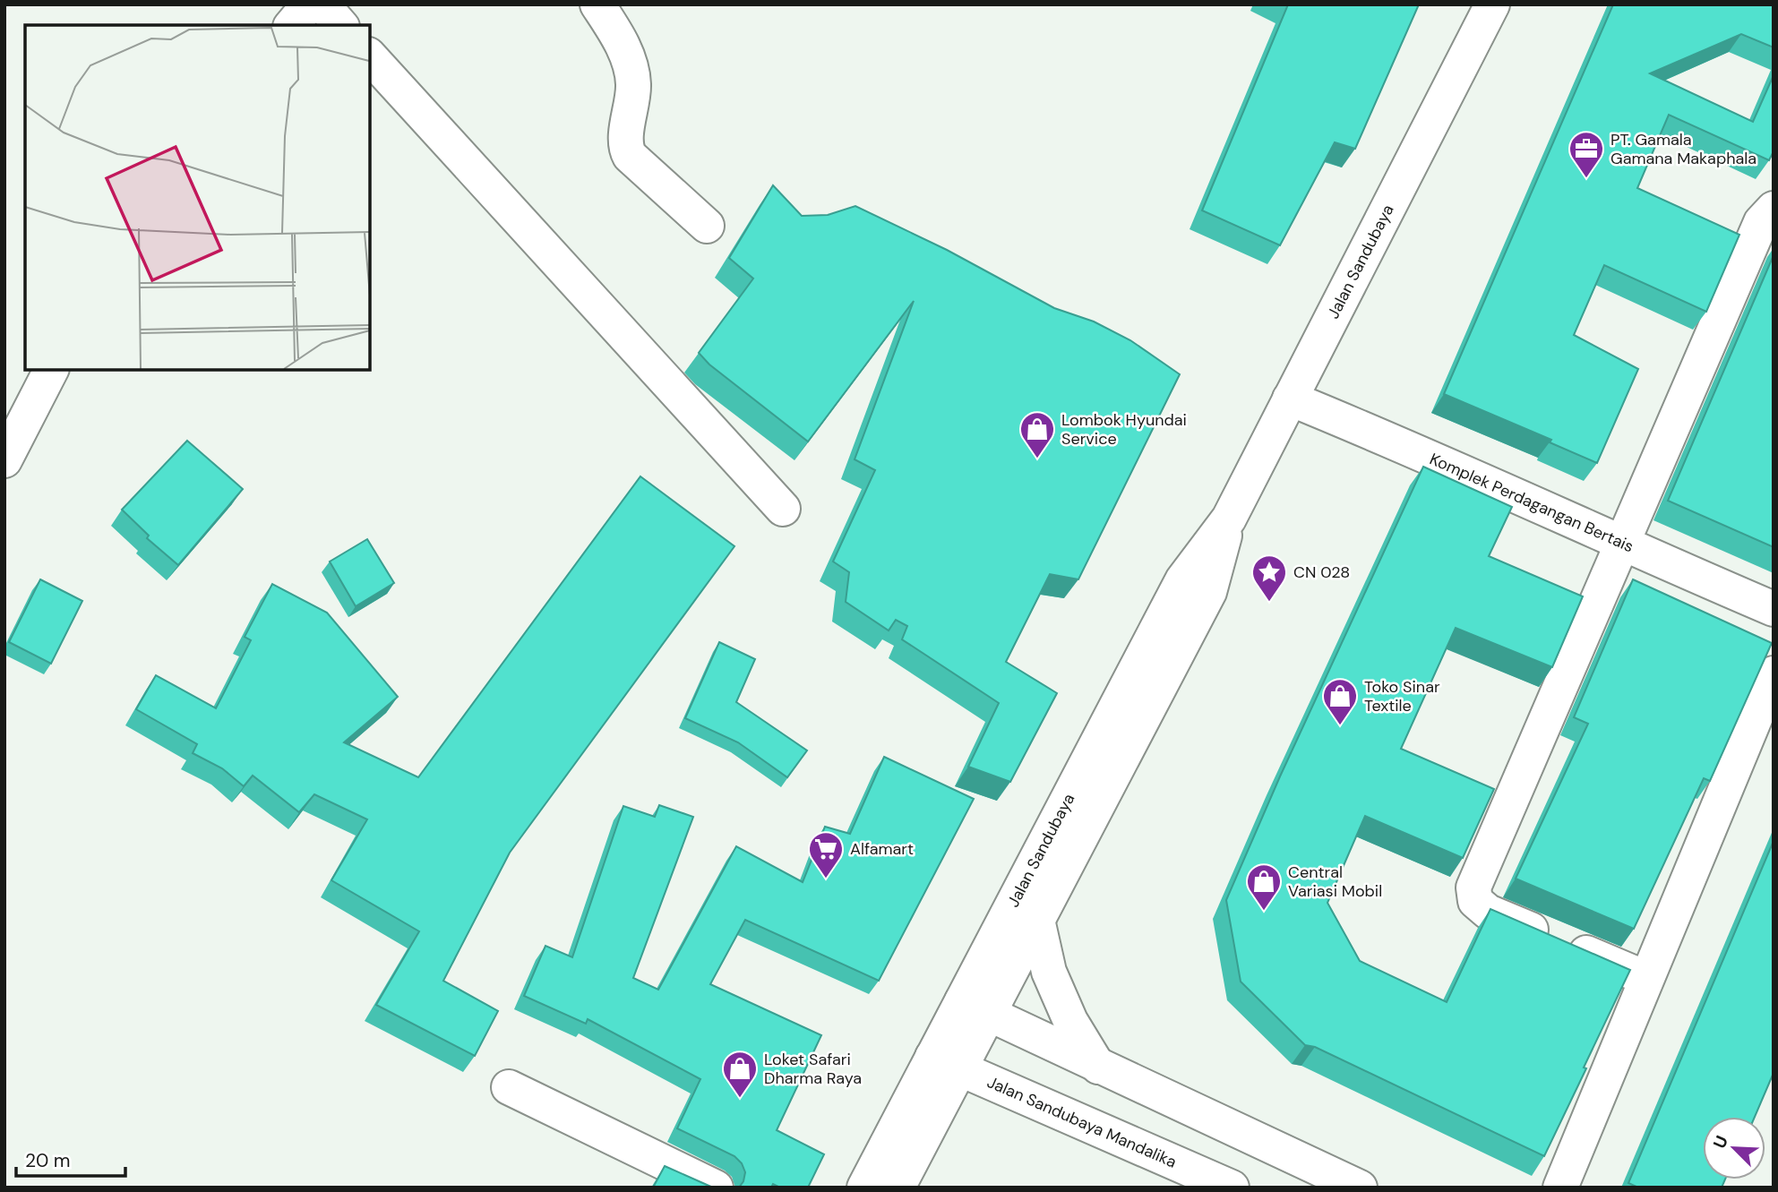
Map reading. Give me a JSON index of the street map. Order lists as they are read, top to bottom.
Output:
{
  "streets": {
    "main road": ["Jalan Sandubaya", "Komplek Perdagangan Bertais", "Jalan Sandubaya Mandalika"]
  },
  "crossings": [
    ["Jalan Sandubaya", "Komplek Perdagangan Bertais"],
    ["Jalan Sandubaya", "Jalan Sandubaya Mandalika"]
  ],
  "places": {
    "office": ["PT. Gamala Gamana Makaphala"],
    "shop": [
      "Lombok Hyundai Service",
      "Toko Sinar Textile",
      "Central Variasi Mobil",
      "Loket Safari Dharma Raya"
    ],
    "place": ["CN 028"],
    "supermarket": ["Alfamart"]
  },
  "scale_bar": "20 m",
  "north": "top left"
}
